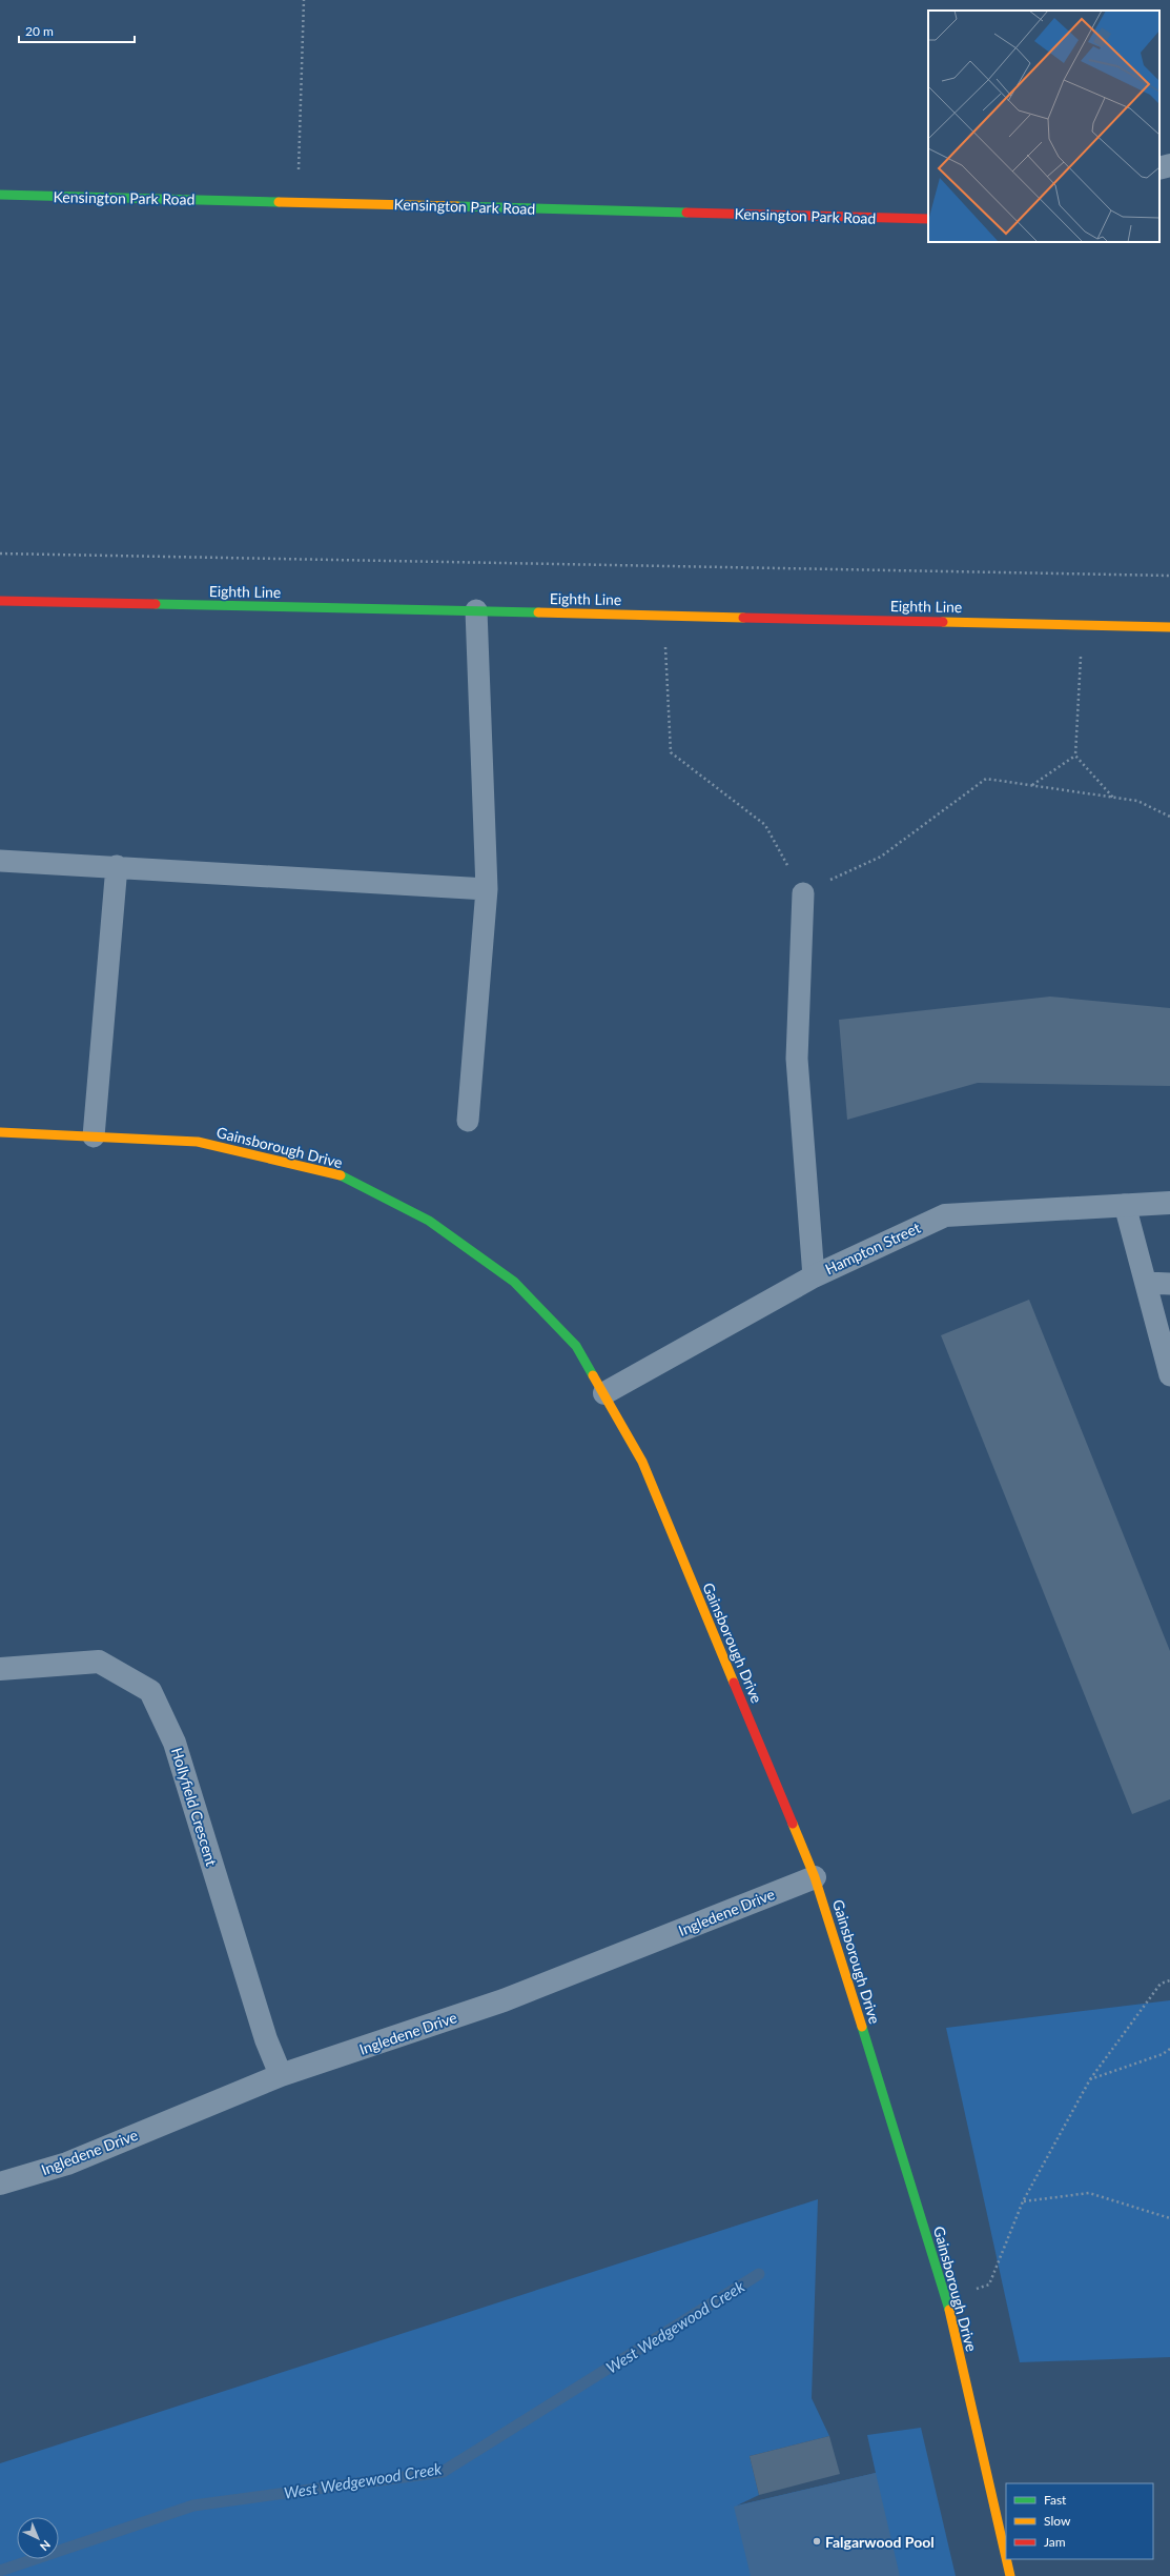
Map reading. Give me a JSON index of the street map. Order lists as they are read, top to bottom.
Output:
{
  "streets": {
    "street": [
      "Kensington Park Road",
      "Eighth Line",
      "Gainsborough Drive",
      "Hampton Street",
      "Hollyfield Crescent",
      "Ingledene Drive"
    ]
  },
  "crossings": [
    ["Gainsborough Drive", "Hampton Street"],
    ["Gainsborough Drive", "Ingledene Drive"],
    ["Hollyfield Crescent", "Ingledene Drive"]
  ],
  "water": ["West Wedgewood Creek"],
  "places": ["Falgarwood Pool"],
  "legend": ["Fast", "Slow", "Jam"],
  "scale_bar": "20 m",
  "north": "bottom right"
}
